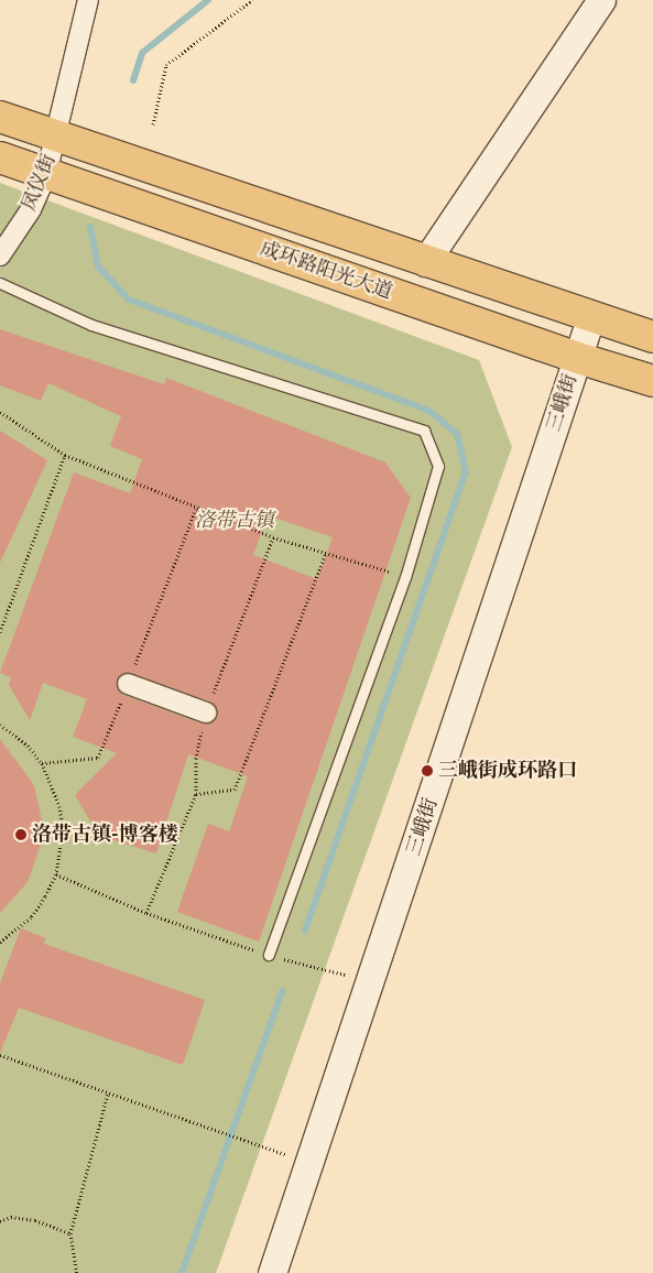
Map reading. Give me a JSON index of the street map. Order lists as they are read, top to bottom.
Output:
{
  "streets": {
    "main road": ["成环路阳光大道"],
    "street": ["凤仪街", "三峨街"]
  },
  "crossings": [
    ["凤仪街", "成环路阳光大道"],
    ["成环路阳光大道", "三峨街"]
  ],
  "parks": ["洛带古镇"],
  "places": ["三峨街成环路口", "洛带古镇-博客楼"]
}
